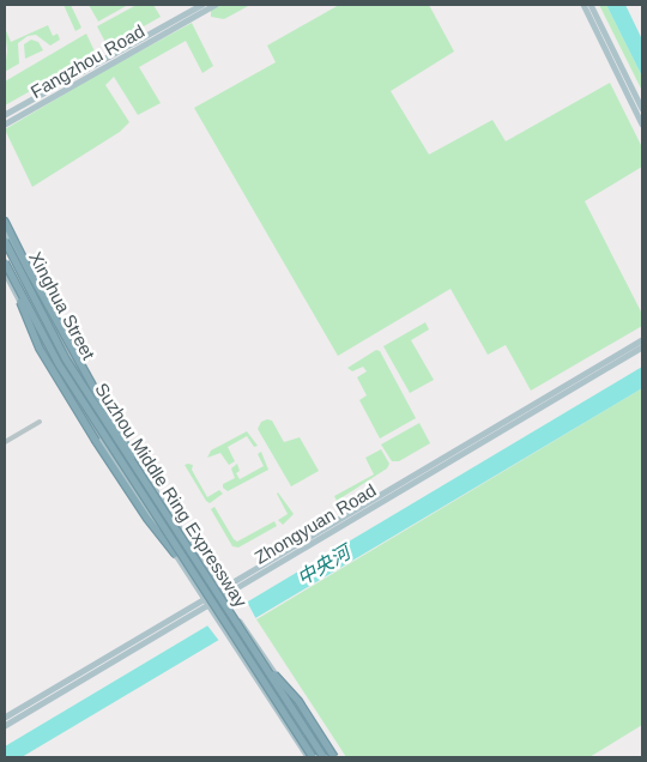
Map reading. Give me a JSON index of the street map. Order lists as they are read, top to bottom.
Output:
{
  "streets": {
    "highway": ["Suzhou Middle Ring Expressway"],
    "main road": ["Fangzhou Road", "Xinghua Street", "Zhongyuan Road"]
  },
  "crossings": [
    ["Xinghua Street", "Zhongyuan Road"]
  ],
  "water": ["中央河"]
}
